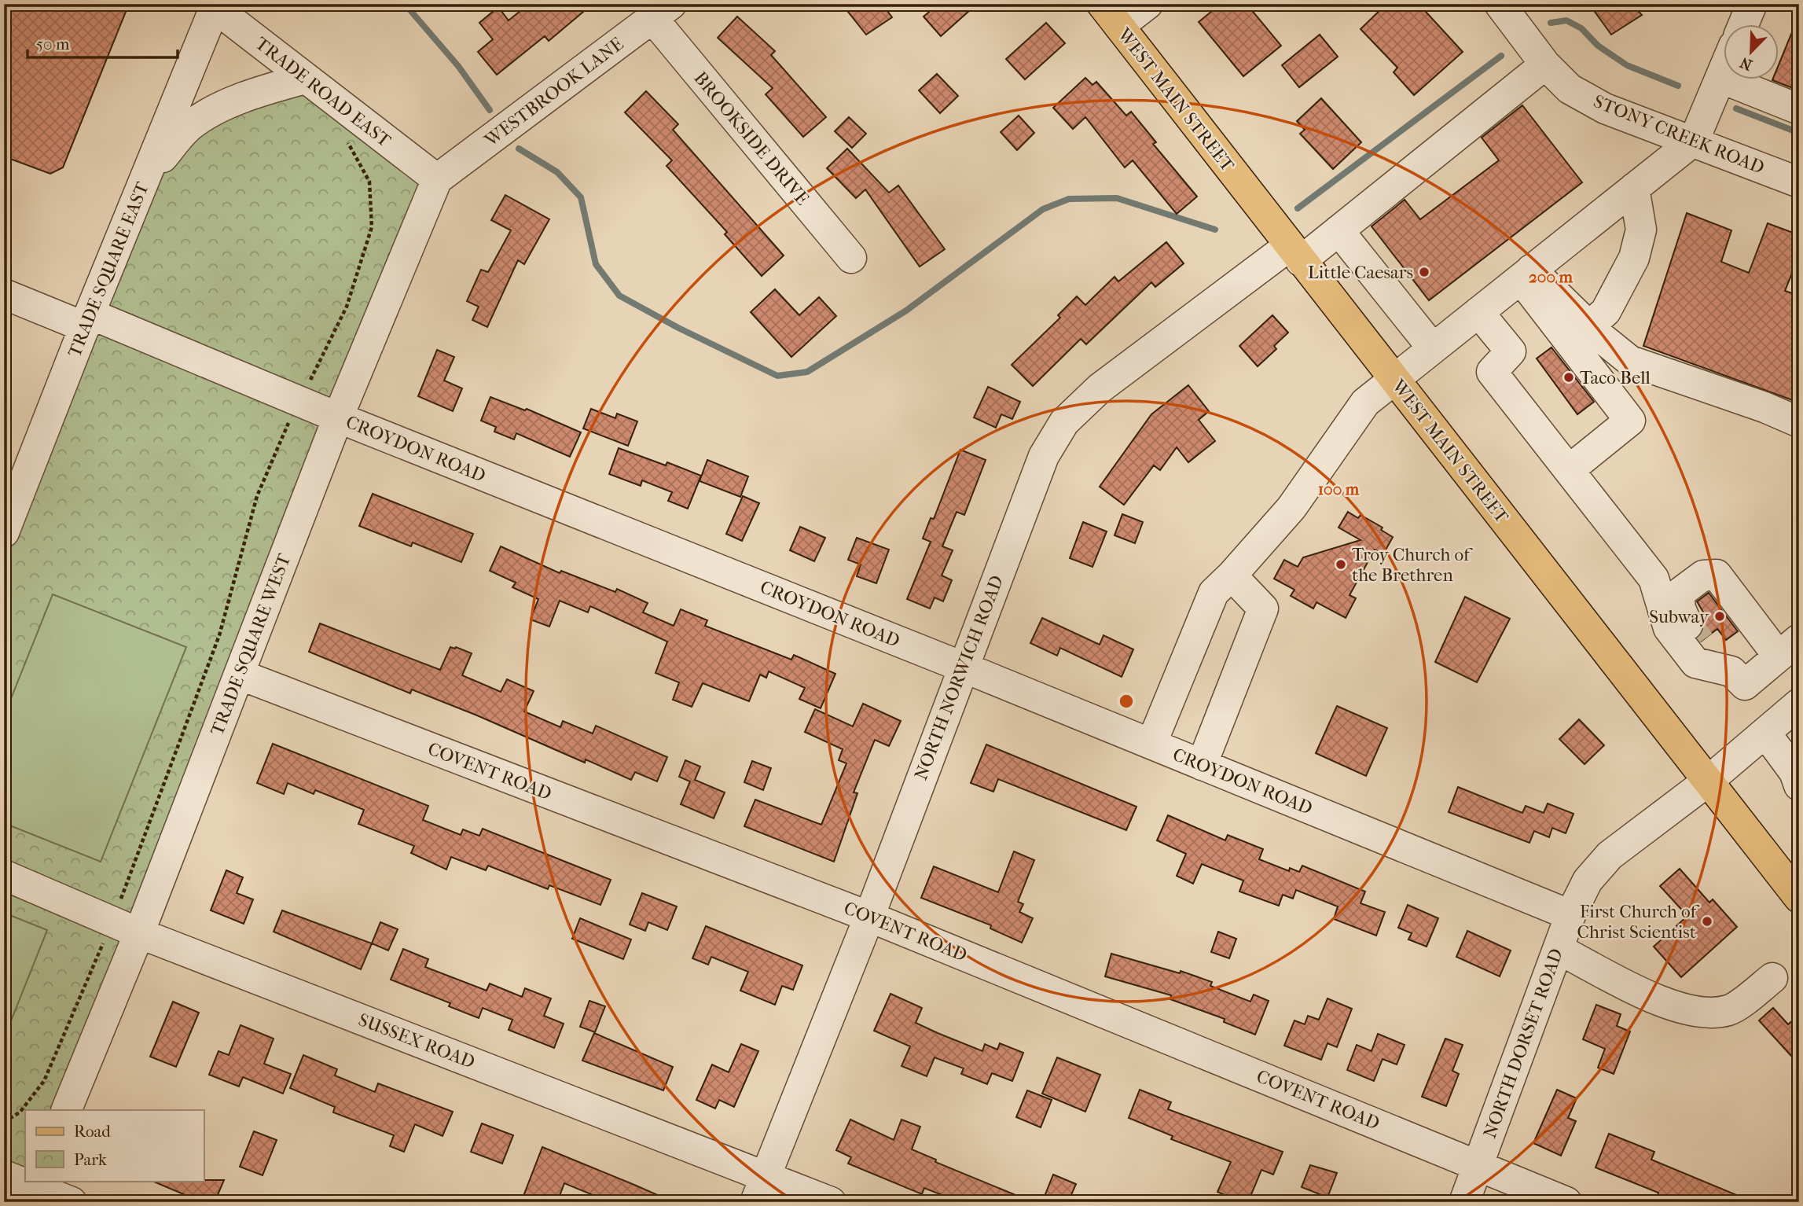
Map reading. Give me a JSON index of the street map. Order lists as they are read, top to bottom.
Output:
{
  "streets": {
    "main road": ["WEST MAIN STREET"],
    "street": [
      "TRADE ROAD EAST",
      "WESTBROOK LANE",
      "STONY CREEK ROAD",
      "BROOKSIDE DRIVE",
      "TRADE SQUARE EAST",
      "CROYDON ROAD",
      "TRADE SQUARE WEST",
      "NORTH NORWICH ROAD",
      "COVENT ROAD",
      "SUSSEX ROAD",
      "NORTH DORSET ROAD"
    ]
  },
  "crossings": [
    ["TRADE ROAD EAST", "WESTBROOK LANE"],
    ["TRADE ROAD EAST", "TRADE SQUARE EAST"],
    ["TRADE ROAD EAST", "TRADE SQUARE WEST"],
    ["WESTBROOK LANE", "BROOKSIDE DRIVE"],
    ["WESTBROOK LANE", "TRADE SQUARE WEST"],
    ["WEST MAIN STREET", "NORTH NORWICH ROAD"],
    ["WEST MAIN STREET", "NORTH DORSET ROAD"],
    ["STONY CREEK ROAD", "NORTH NORWICH ROAD"],
    ["TRADE SQUARE EAST", "CROYDON ROAD"],
    ["CROYDON ROAD", "TRADE SQUARE WEST"],
    ["CROYDON ROAD", "NORTH NORWICH ROAD"],
    ["CROYDON ROAD", "NORTH DORSET ROAD"],
    ["TRADE SQUARE WEST", "COVENT ROAD"],
    ["TRADE SQUARE WEST", "SUSSEX ROAD"],
    ["NORTH NORWICH ROAD", "COVENT ROAD"],
    ["NORTH NORWICH ROAD", "SUSSEX ROAD"],
    ["COVENT ROAD", "NORTH DORSET ROAD"]
  ],
  "places": [
    "Little Caesars",
    "Taco Bell",
    "Troy Church of the Brethren",
    "Subway",
    "First Church of Christ Scientist"
  ],
  "legend": ["Road", "Park"],
  "scale_bar": "50 m",
  "north": "bottom left",
  "rings": ["200 m", "100 m"]
}
